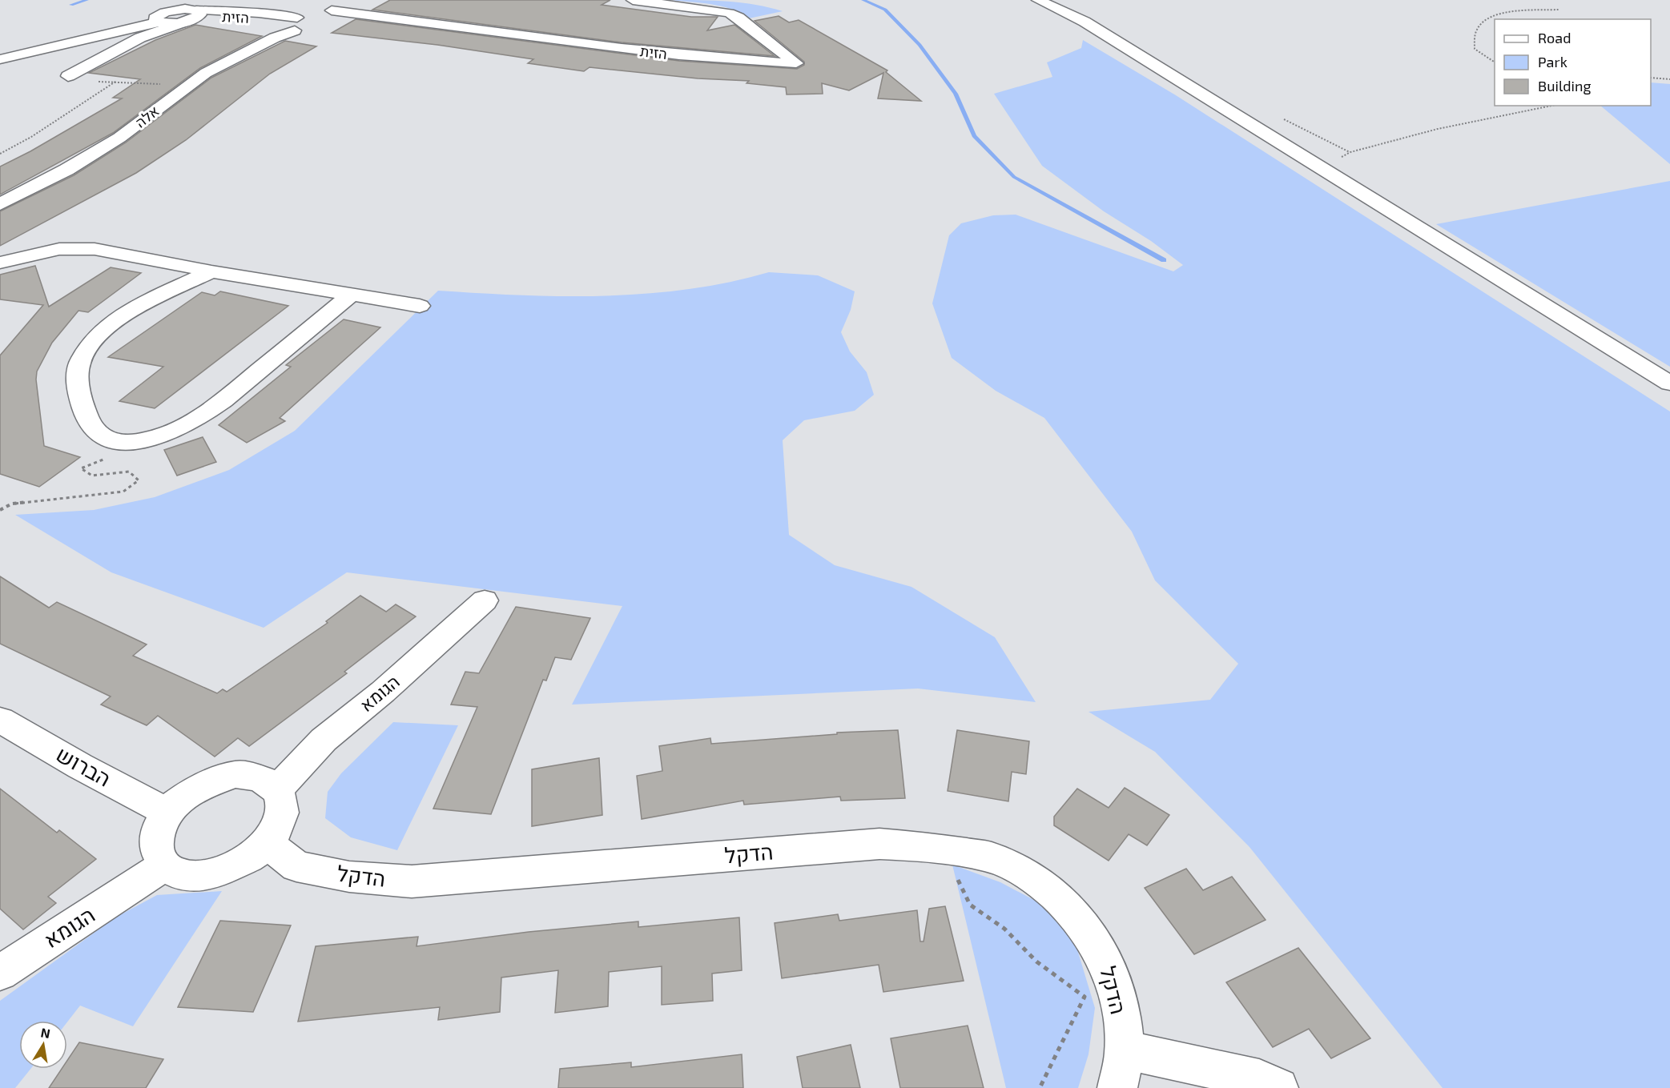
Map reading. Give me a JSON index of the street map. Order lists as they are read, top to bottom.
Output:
{
  "streets": {
    "street": [
      "הזית",
      "אלה",
      "הגומא",
      "הברוש",
      "הדקל"
    ]
  },
  "crossings": [
    ["הזית", "אלה"],
    ["הגומא", "הברוש"],
    ["הגומא", "הדקל"],
    ["הברוש", "הדקל"]
  ],
  "legend": ["Road", "Park", "Building"],
  "north": "top"
}
